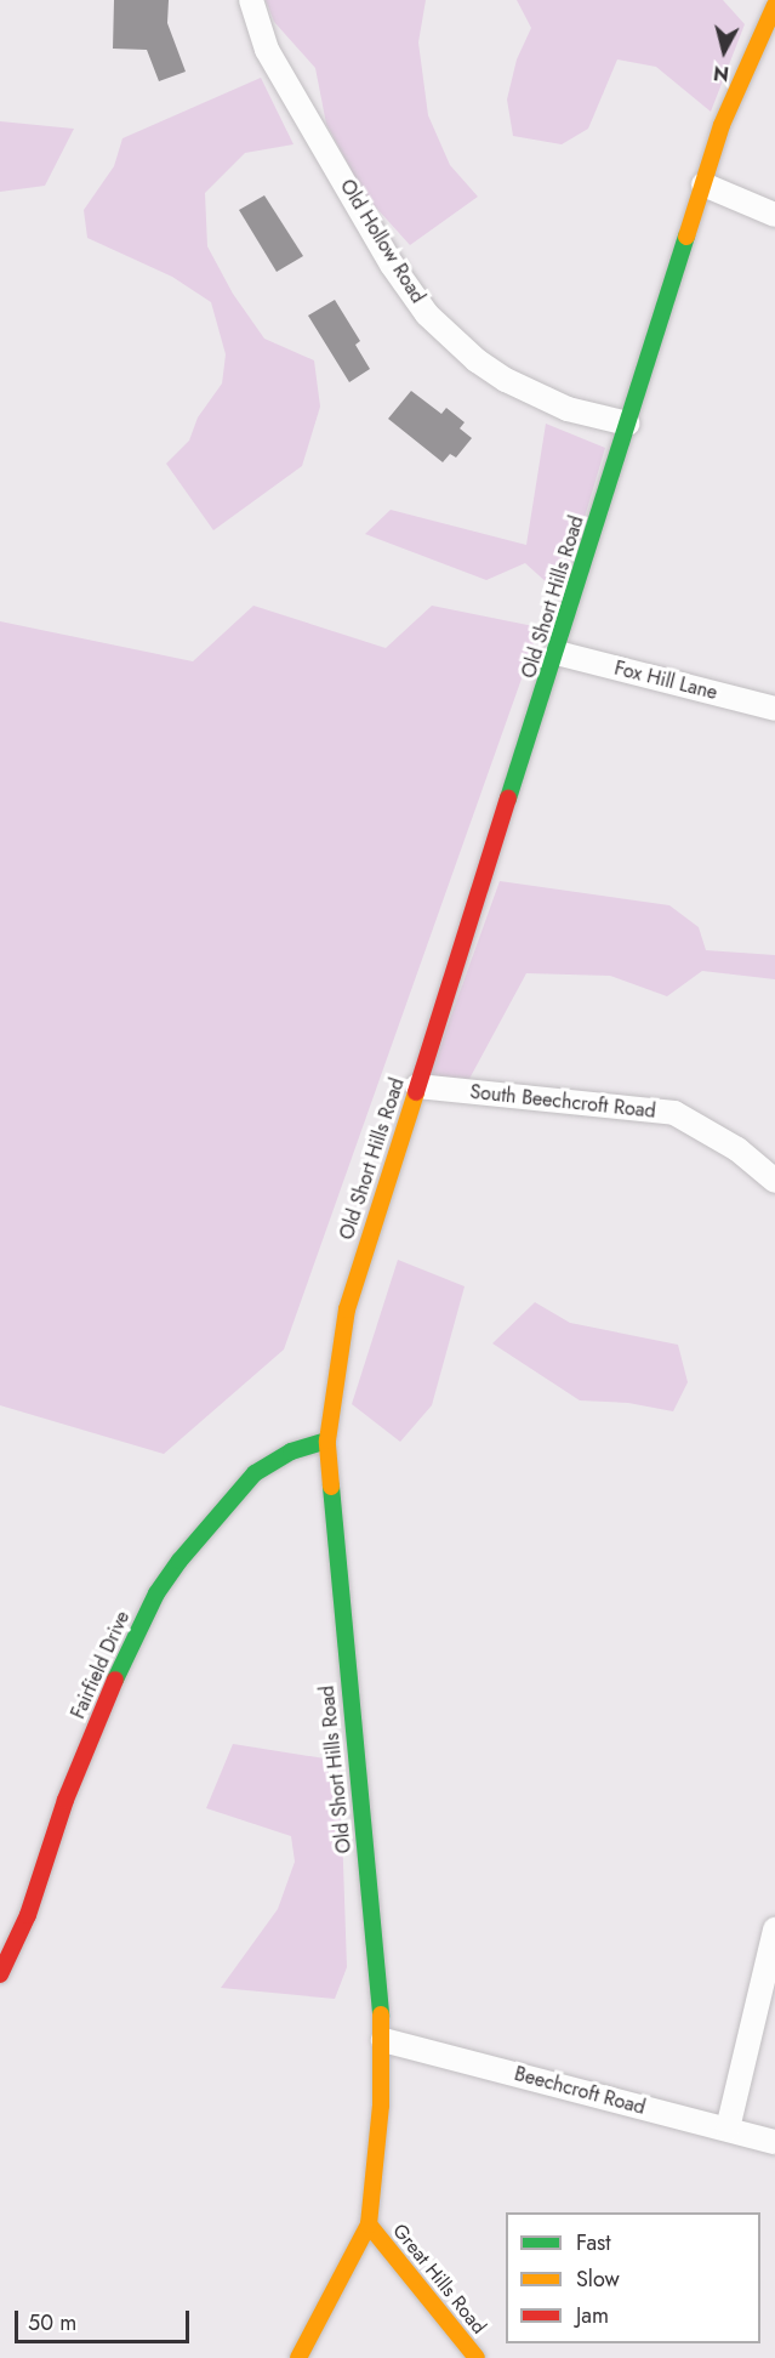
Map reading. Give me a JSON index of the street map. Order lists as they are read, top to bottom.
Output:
{
  "streets": {
    "main road": ["Old Short Hills Road", "Fairfield Drive", "Great Hills Road"],
    "street": [
      "Old Hollow Road",
      "Fox Hill Lane",
      "South Beechcroft Road",
      "Beechcroft Road"
    ]
  },
  "crossings": [
    ["Old Hollow Road", "Old Short Hills Road"],
    ["Old Short Hills Road", "Fox Hill Lane"],
    ["Old Short Hills Road", "South Beechcroft Road"],
    ["Old Short Hills Road", "Fairfield Drive"],
    ["Old Short Hills Road", "Beechcroft Road"],
    ["Old Short Hills Road", "Great Hills Road"]
  ],
  "legend": ["Fast", "Slow", "Jam"],
  "scale_bar": "50 m",
  "north": "bottom"
}
